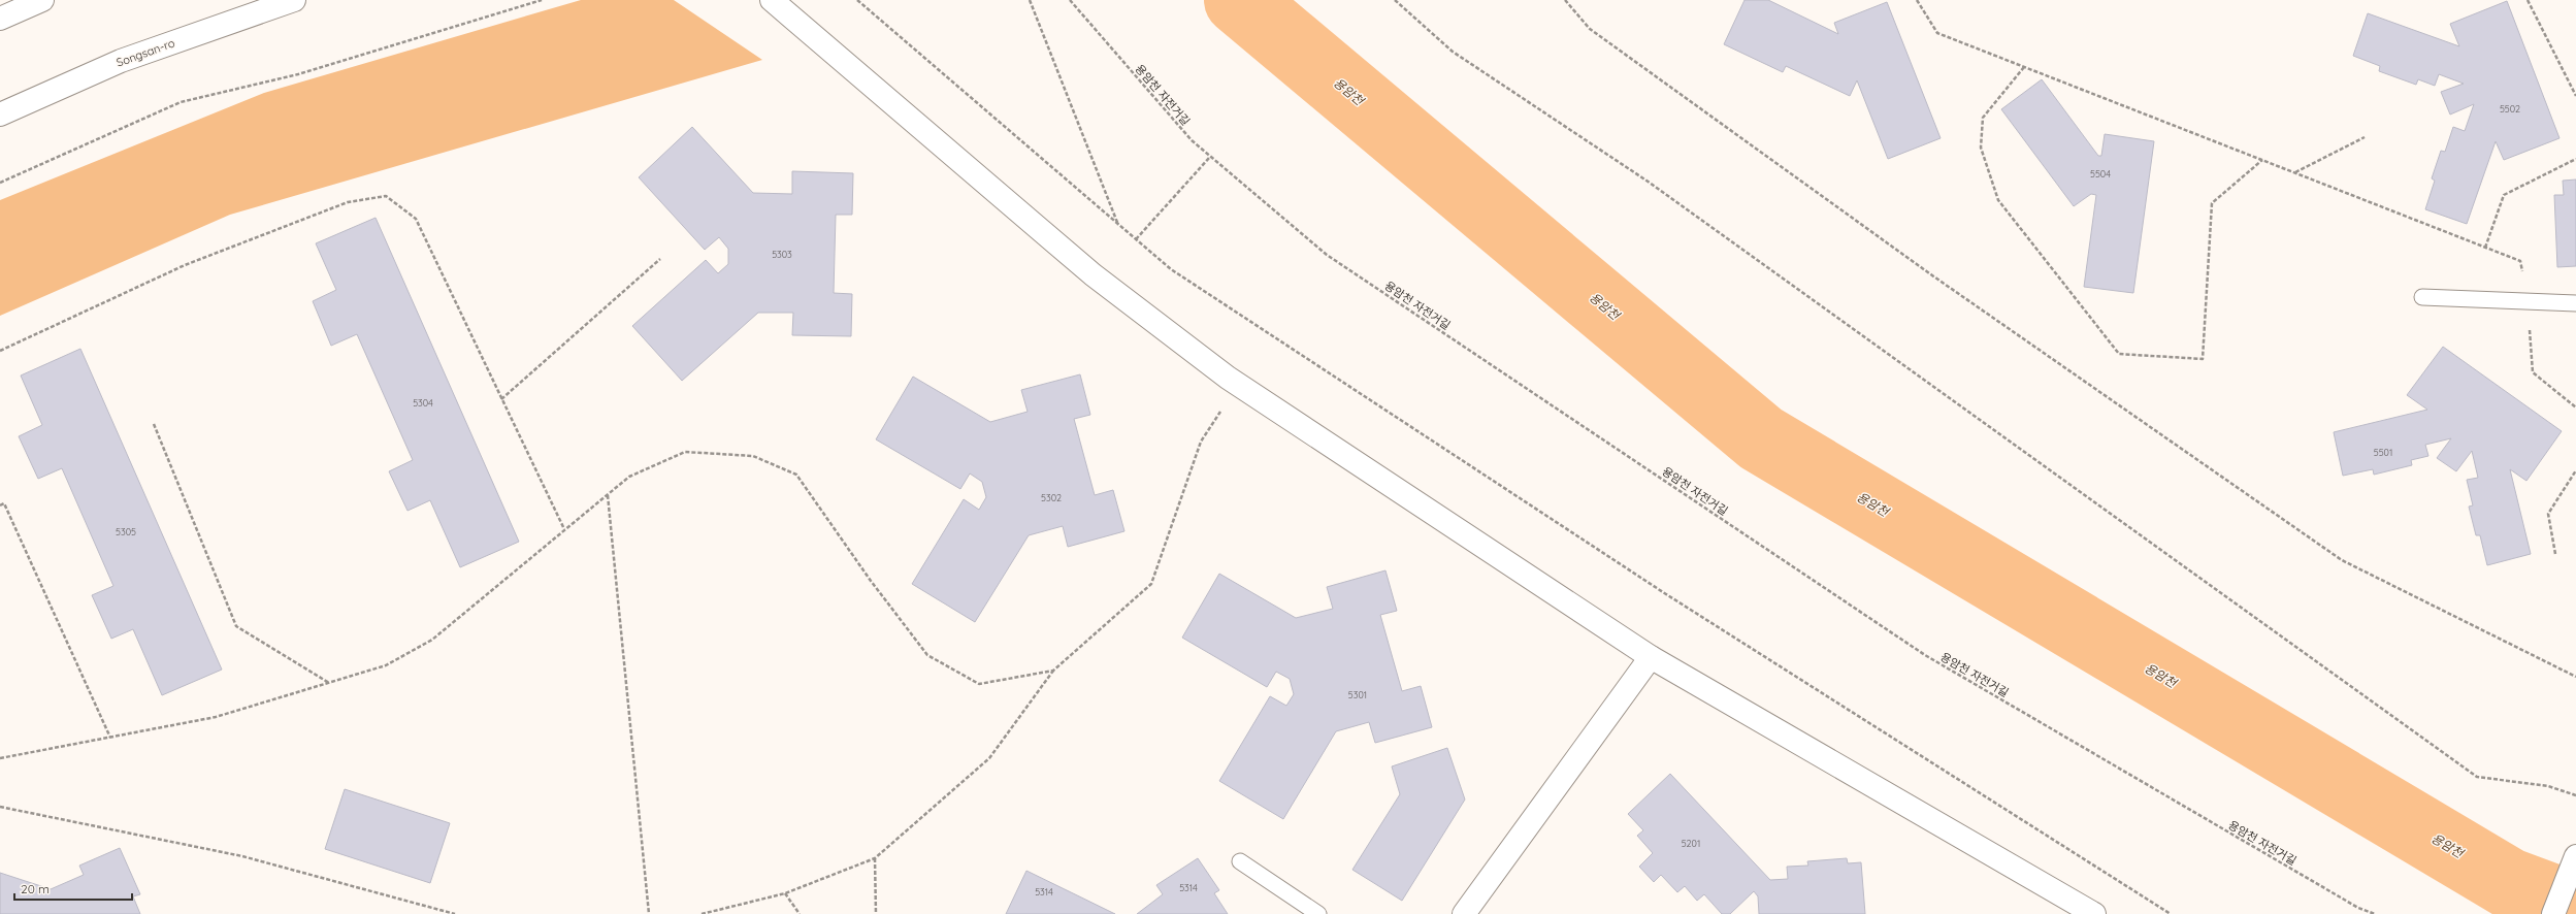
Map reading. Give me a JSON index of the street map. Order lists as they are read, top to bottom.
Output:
{
  "streets": {
    "street": ["Songsan-ro"],
    "path": ["용암천 자전거길"]
  },
  "water": ["용암천"],
  "house_numbers": [
    "5502",
    "5504",
    "5303",
    "5304",
    "5501",
    "5302",
    "5305",
    "5301",
    "5201",
    "5314",
    "5314"
  ],
  "scale_bar": "20 m"
}
